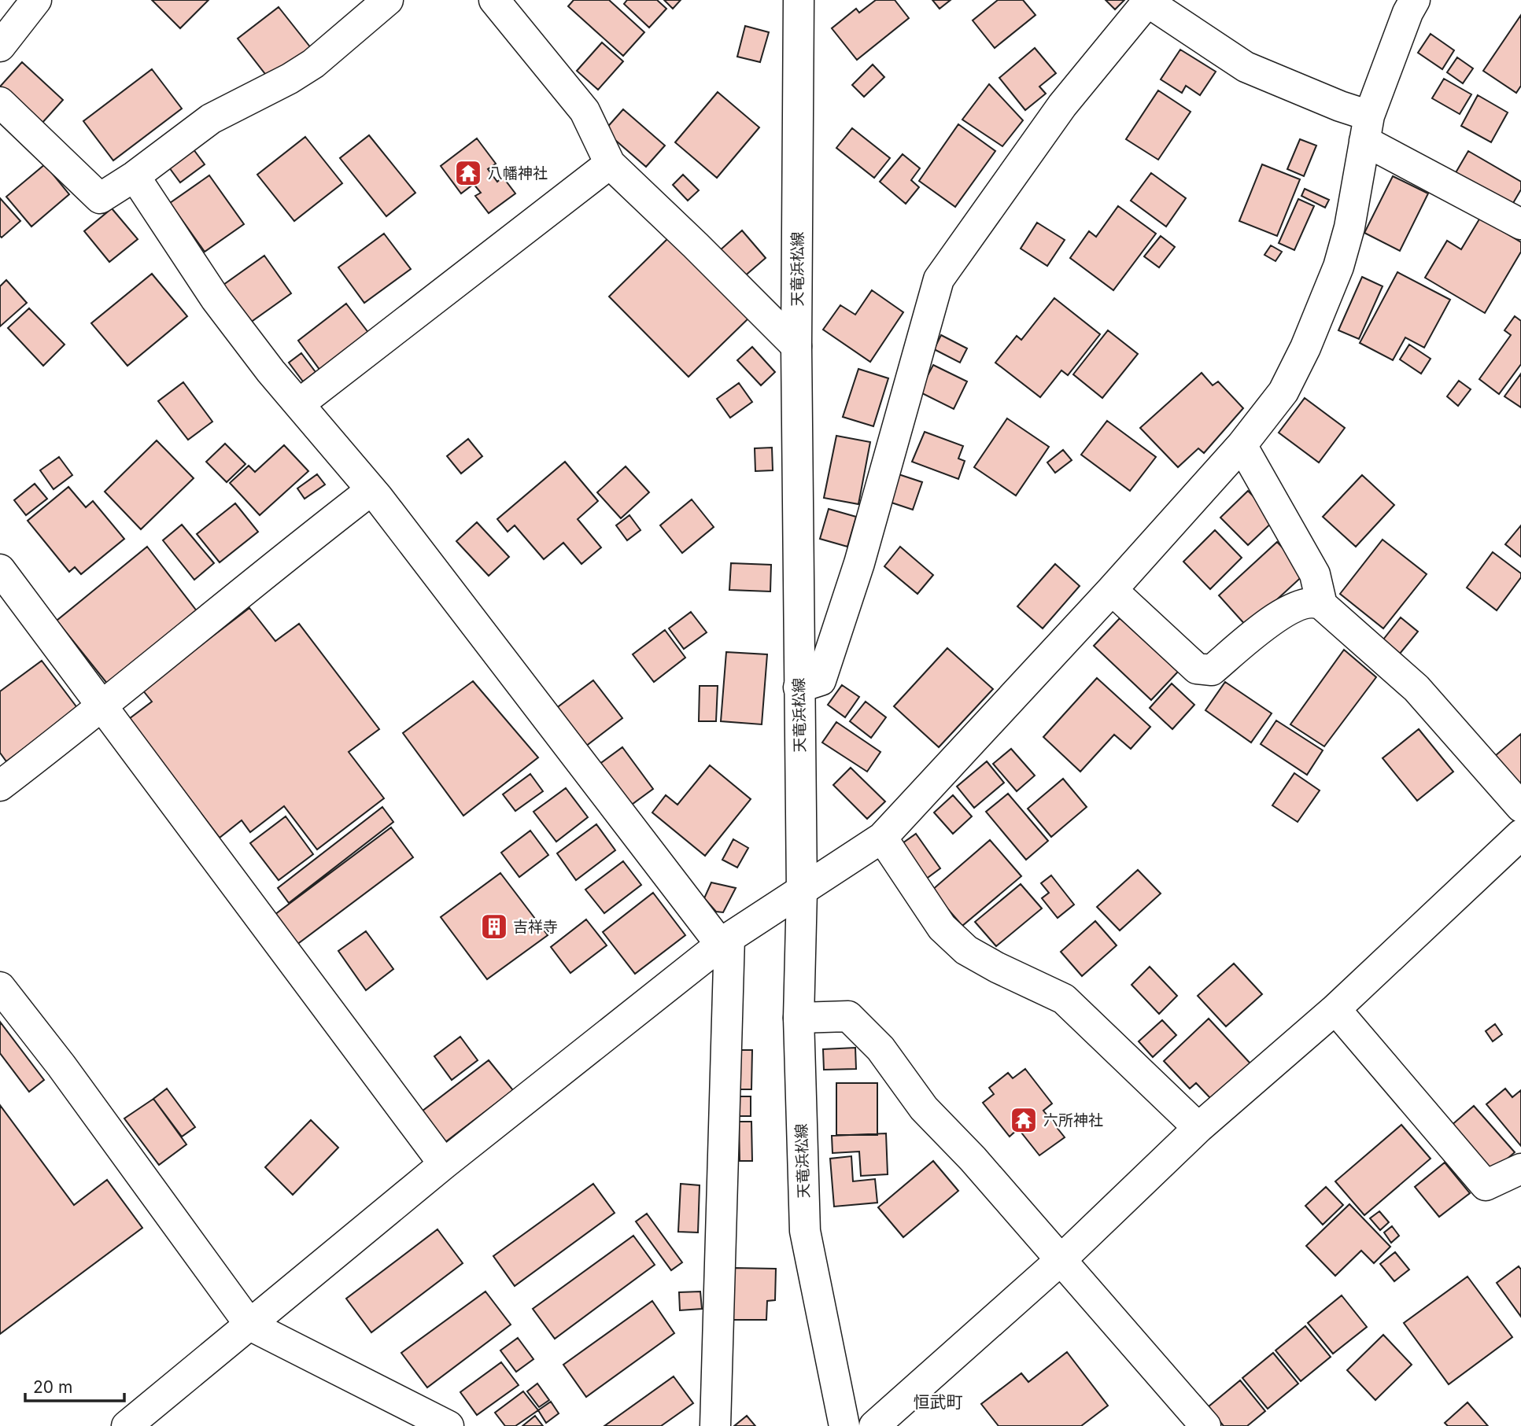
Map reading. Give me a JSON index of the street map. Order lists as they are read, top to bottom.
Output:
{
  "streets": {
    "street": ["天竜浜松線"]
  },
  "districts": ["恒武町"],
  "places": {
    "temple": ["八幡神社", "六所神社"],
    "building": ["吉祥寺"]
  },
  "scale_bar": "20 m"
}
